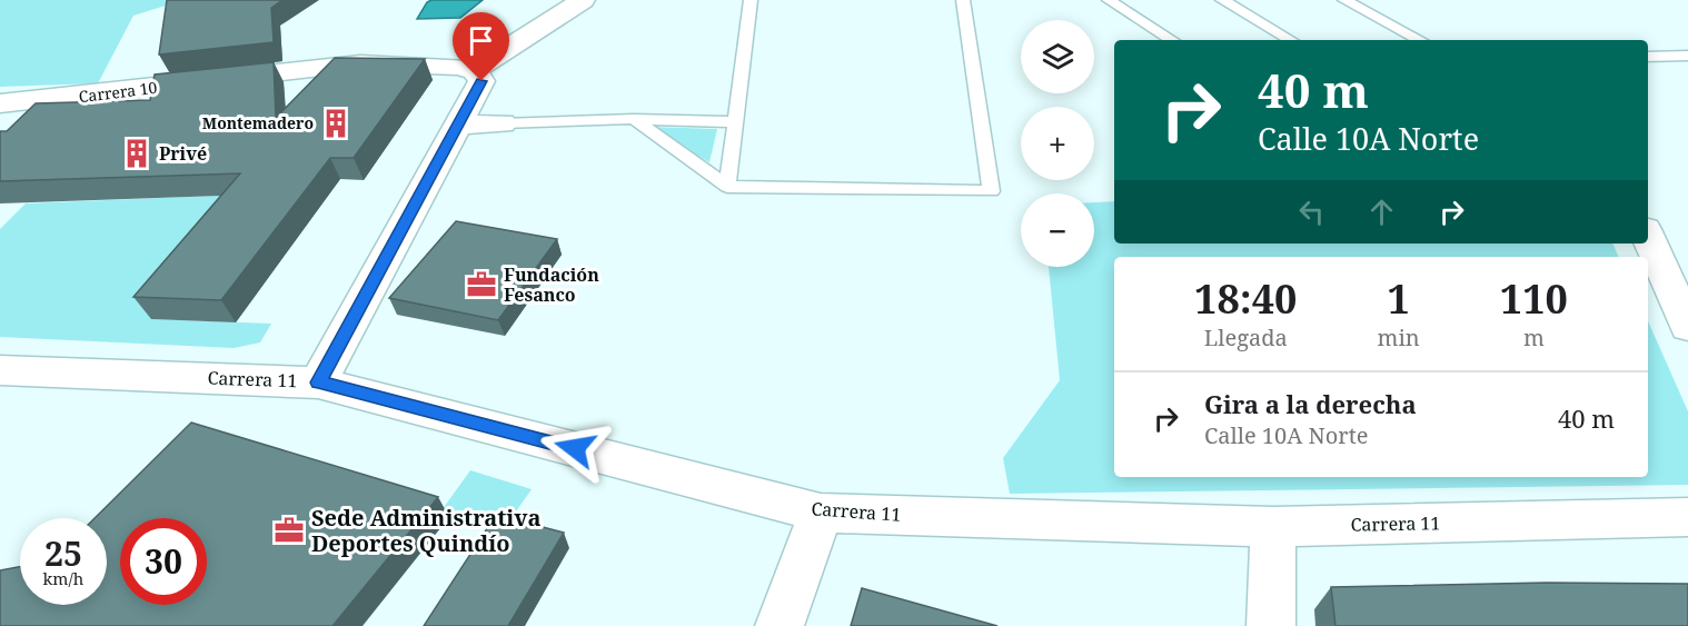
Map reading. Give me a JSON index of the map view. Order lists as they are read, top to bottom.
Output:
{
  "streets": {
    "street": ["Carrera 10", "Carrera 11"]
  },
  "places": {
    "building": ["Montemadero", "Privé"],
    "office": ["Fundación Fesanco", "Sede Administrativa Deportes Quindío"]
  },
  "page": {
    "map_buttons": ["+", "−"],
    "turn": ["40 m", "Calle 10A Norte"],
    "eta": [
      "18:40",
      "Llegada",
      "1",
      "min",
      "110",
      "m"
    ],
    "list": [
      {
        "name": "Gira a la derecha",
        "note": "Calle 10A Norte",
        "value": "40 m"
      }
    ],
    "speed": "25 km/h",
    "limit": "30"
  }
}
